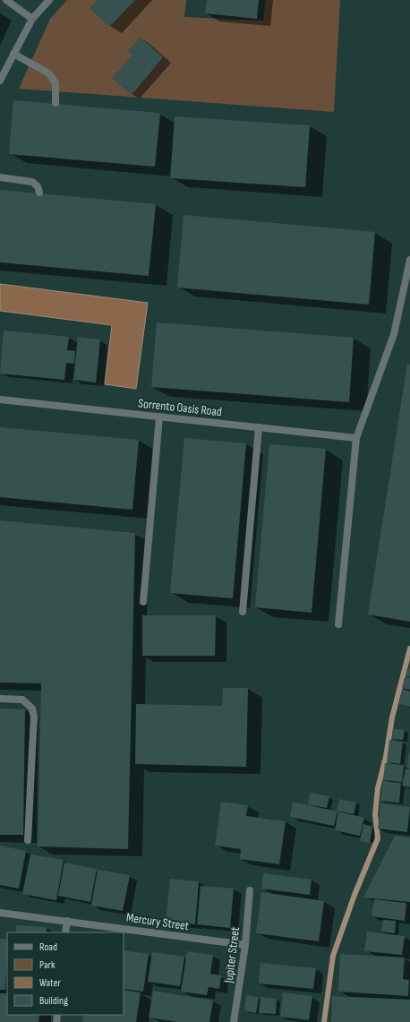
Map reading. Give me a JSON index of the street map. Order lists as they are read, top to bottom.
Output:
{
  "streets": {
    "street": ["Sorrento Oasis Road", "Mercury Street", "Jupiter Street"]
  },
  "crossings": [
    ["Mercury Street", "Jupiter Street"]
  ],
  "legend": [
    "Road",
    "Park",
    "Water",
    "Building"
  ]
}
